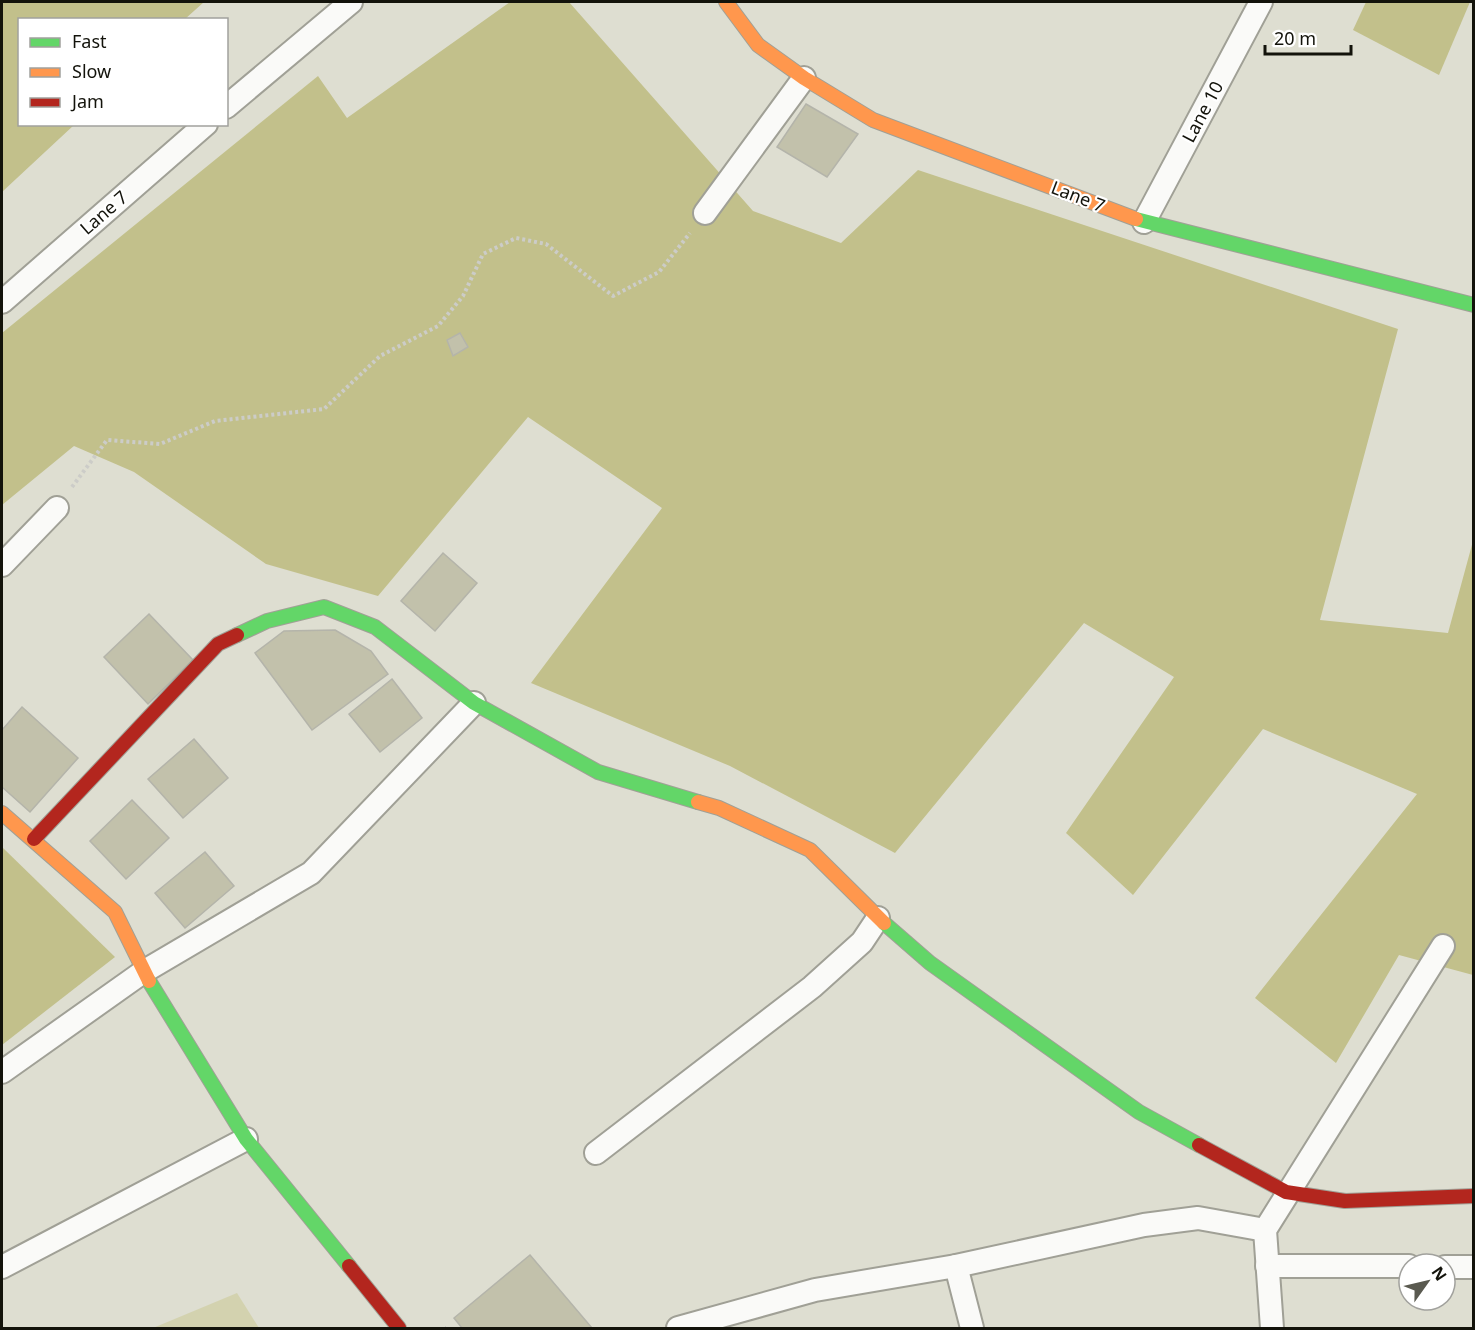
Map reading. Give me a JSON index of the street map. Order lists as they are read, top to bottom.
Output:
{
  "streets": {
    "street": ["Lane 10", "Lane 7"]
  },
  "crossings": [
    ["Lane 10", "Lane 7"]
  ],
  "legend": ["Fast", "Slow", "Jam"],
  "scale_bar": "20 m",
  "north": "top right"
}
